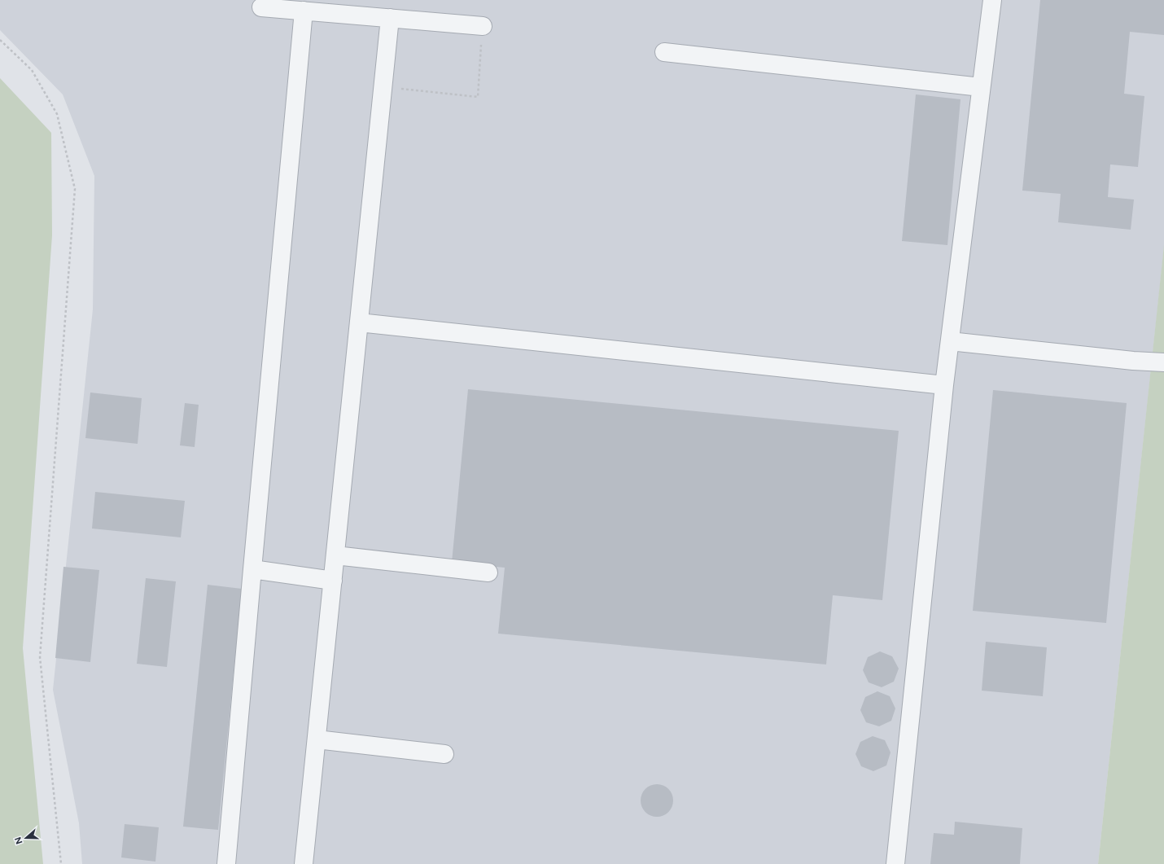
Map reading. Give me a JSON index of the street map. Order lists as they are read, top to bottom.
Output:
{
  "north": "left"
}
